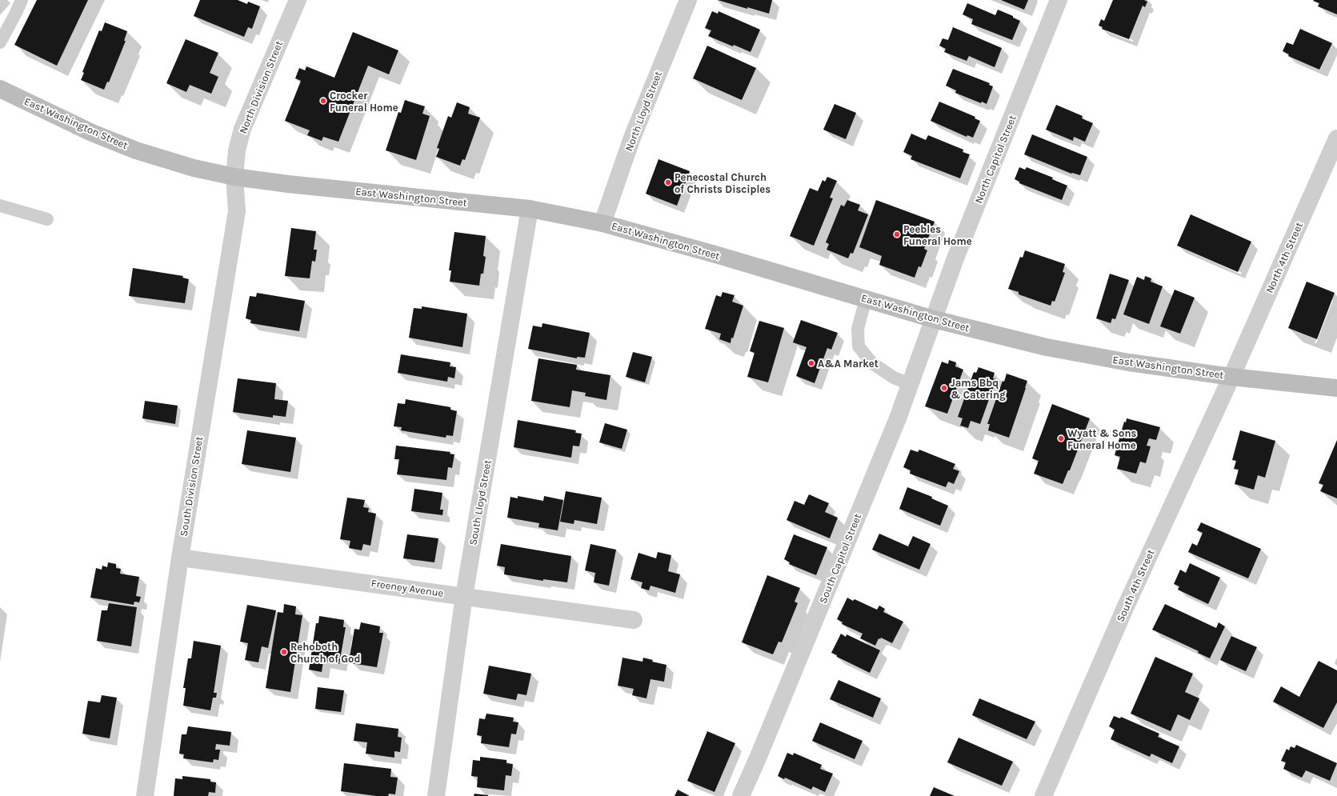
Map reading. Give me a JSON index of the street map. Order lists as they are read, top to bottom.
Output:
{
  "streets": {
    "main road": ["East Washington Street"],
    "street": [
      "North Division Street",
      "North Lloyd Street",
      "North Capitol Street",
      "North 4th Street",
      "South Division Street",
      "South Lloyd Street",
      "South Capitol Street",
      "South 4th Street",
      "Freeney Avenue"
    ]
  },
  "crossings": [
    ["North Division Street", "East Washington Street"],
    ["North Division Street", "South Division Street"],
    ["North Lloyd Street", "East Washington Street"],
    ["East Washington Street", "North Capitol Street"],
    ["East Washington Street", "North 4th Street"],
    ["East Washington Street", "South Division Street"],
    ["East Washington Street", "South Lloyd Street"],
    ["East Washington Street", "South Capitol Street"],
    ["East Washington Street", "South 4th Street"],
    ["North Capitol Street", "South Capitol Street"],
    ["North 4th Street", "South 4th Street"],
    ["South Division Street", "Freeney Avenue"],
    ["South Lloyd Street", "Freeney Avenue"]
  ],
  "places": [
    "Crocker Funeral Home",
    "Penecostal Church of Christs Disciples",
    "Peebles Funeral Home",
    "A&A Market",
    "Jams Bbq & Catering",
    "Wyatt & Sons Funeral Home",
    "Rehoboth Church of God"
  ]
}
